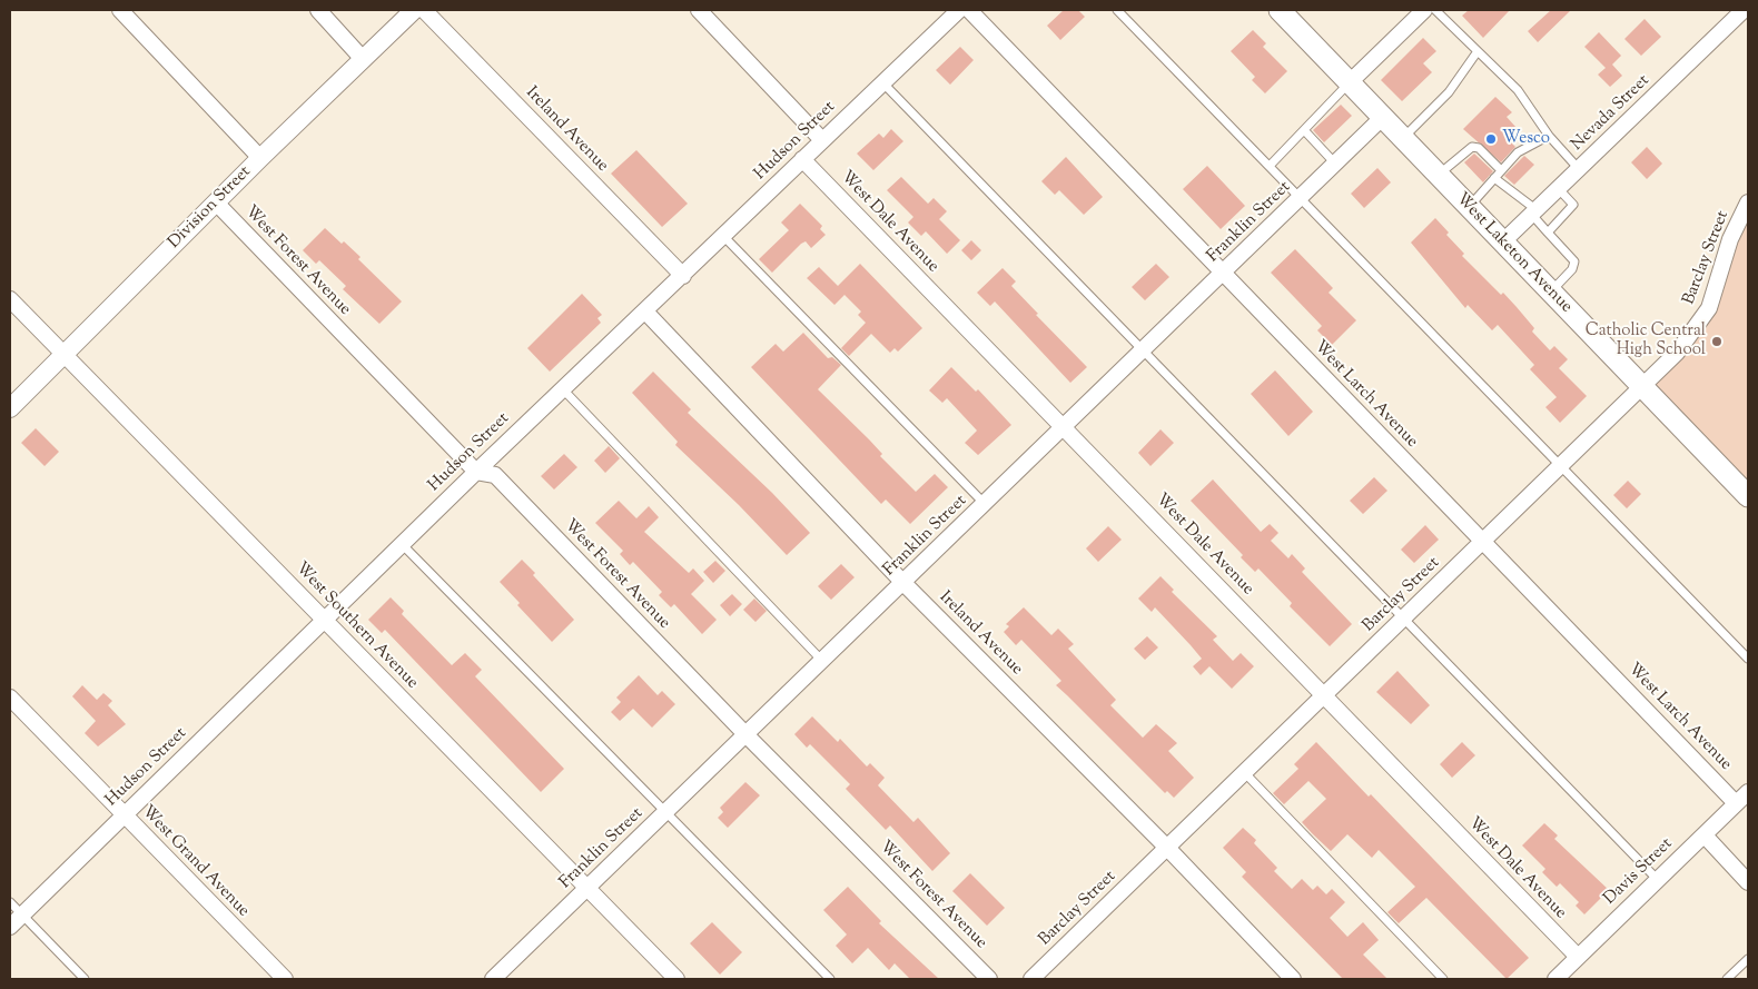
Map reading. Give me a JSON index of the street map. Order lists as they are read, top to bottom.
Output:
{
  "streets": {
    "main road": ["West Laketon Avenue"],
    "street": [
      "Nevada Street",
      "Ireland Avenue",
      "Hudson Street",
      "Division Street",
      "West Dale Avenue",
      "Franklin Street",
      "Barclay Street",
      "West Forest Avenue",
      "West Larch Avenue",
      "West Southern Avenue",
      "West Grand Avenue",
      "Davis Street"
    ]
  },
  "crossings": [
    ["Nevada Street", "West Laketon Avenue"],
    ["Ireland Avenue", "Hudson Street"],
    ["Ireland Avenue", "Franklin Street"],
    ["Ireland Avenue", "Barclay Street"],
    ["Hudson Street", "West Dale Avenue"],
    ["Hudson Street", "West Forest Avenue"],
    ["Hudson Street", "West Southern Avenue"],
    ["Hudson Street", "West Grand Avenue"],
    ["Division Street", "West Forest Avenue"],
    ["Division Street", "West Southern Avenue"],
    ["West Dale Avenue", "Franklin Street"],
    ["West Dale Avenue", "Barclay Street"],
    ["West Dale Avenue", "Davis Street"],
    ["Franklin Street", "West Laketon Avenue"],
    ["Franklin Street", "West Forest Avenue"],
    ["Franklin Street", "West Larch Avenue"],
    ["Franklin Street", "West Southern Avenue"],
    ["West Laketon Avenue", "Barclay Street"],
    ["Barclay Street", "West Larch Avenue"],
    ["West Larch Avenue", "Davis Street"]
  ],
  "places": ["Wesco", "Catholic Central High School"]
}
